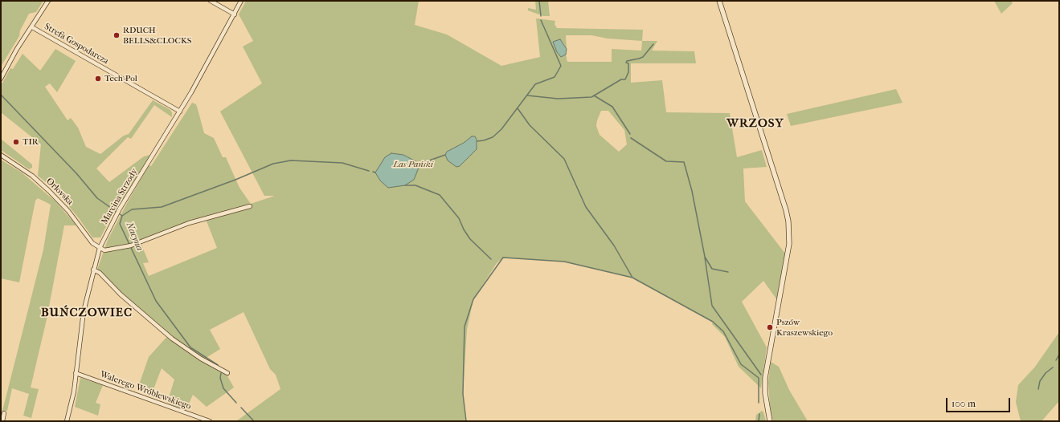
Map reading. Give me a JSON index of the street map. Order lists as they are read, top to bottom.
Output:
{
  "streets": {
    "street": [
      "Strefa Gospodarcza",
      "Orlovska",
      "Marcina Strzody",
      "Walerego Wróblewskiego"
    ]
  },
  "crossings": [
    ["Strefa Gospodarcza", "Marcina Strzody"],
    ["Orlovska", "Marcina Strzody"],
    ["Marcina Strzody", "Walerego Wróblewskiego"]
  ],
  "districts": ["WRZOSY", "BUŃCZOWIEC"],
  "water": ["Nacyna"],
  "parks": ["Las Pański"],
  "places": [
    "RDUCH BELLS&CLOCKS",
    "Tech-Pol",
    "TIR",
    "Pszów Kraszewskiego"
  ],
  "scale_bar": "100 m"
}
